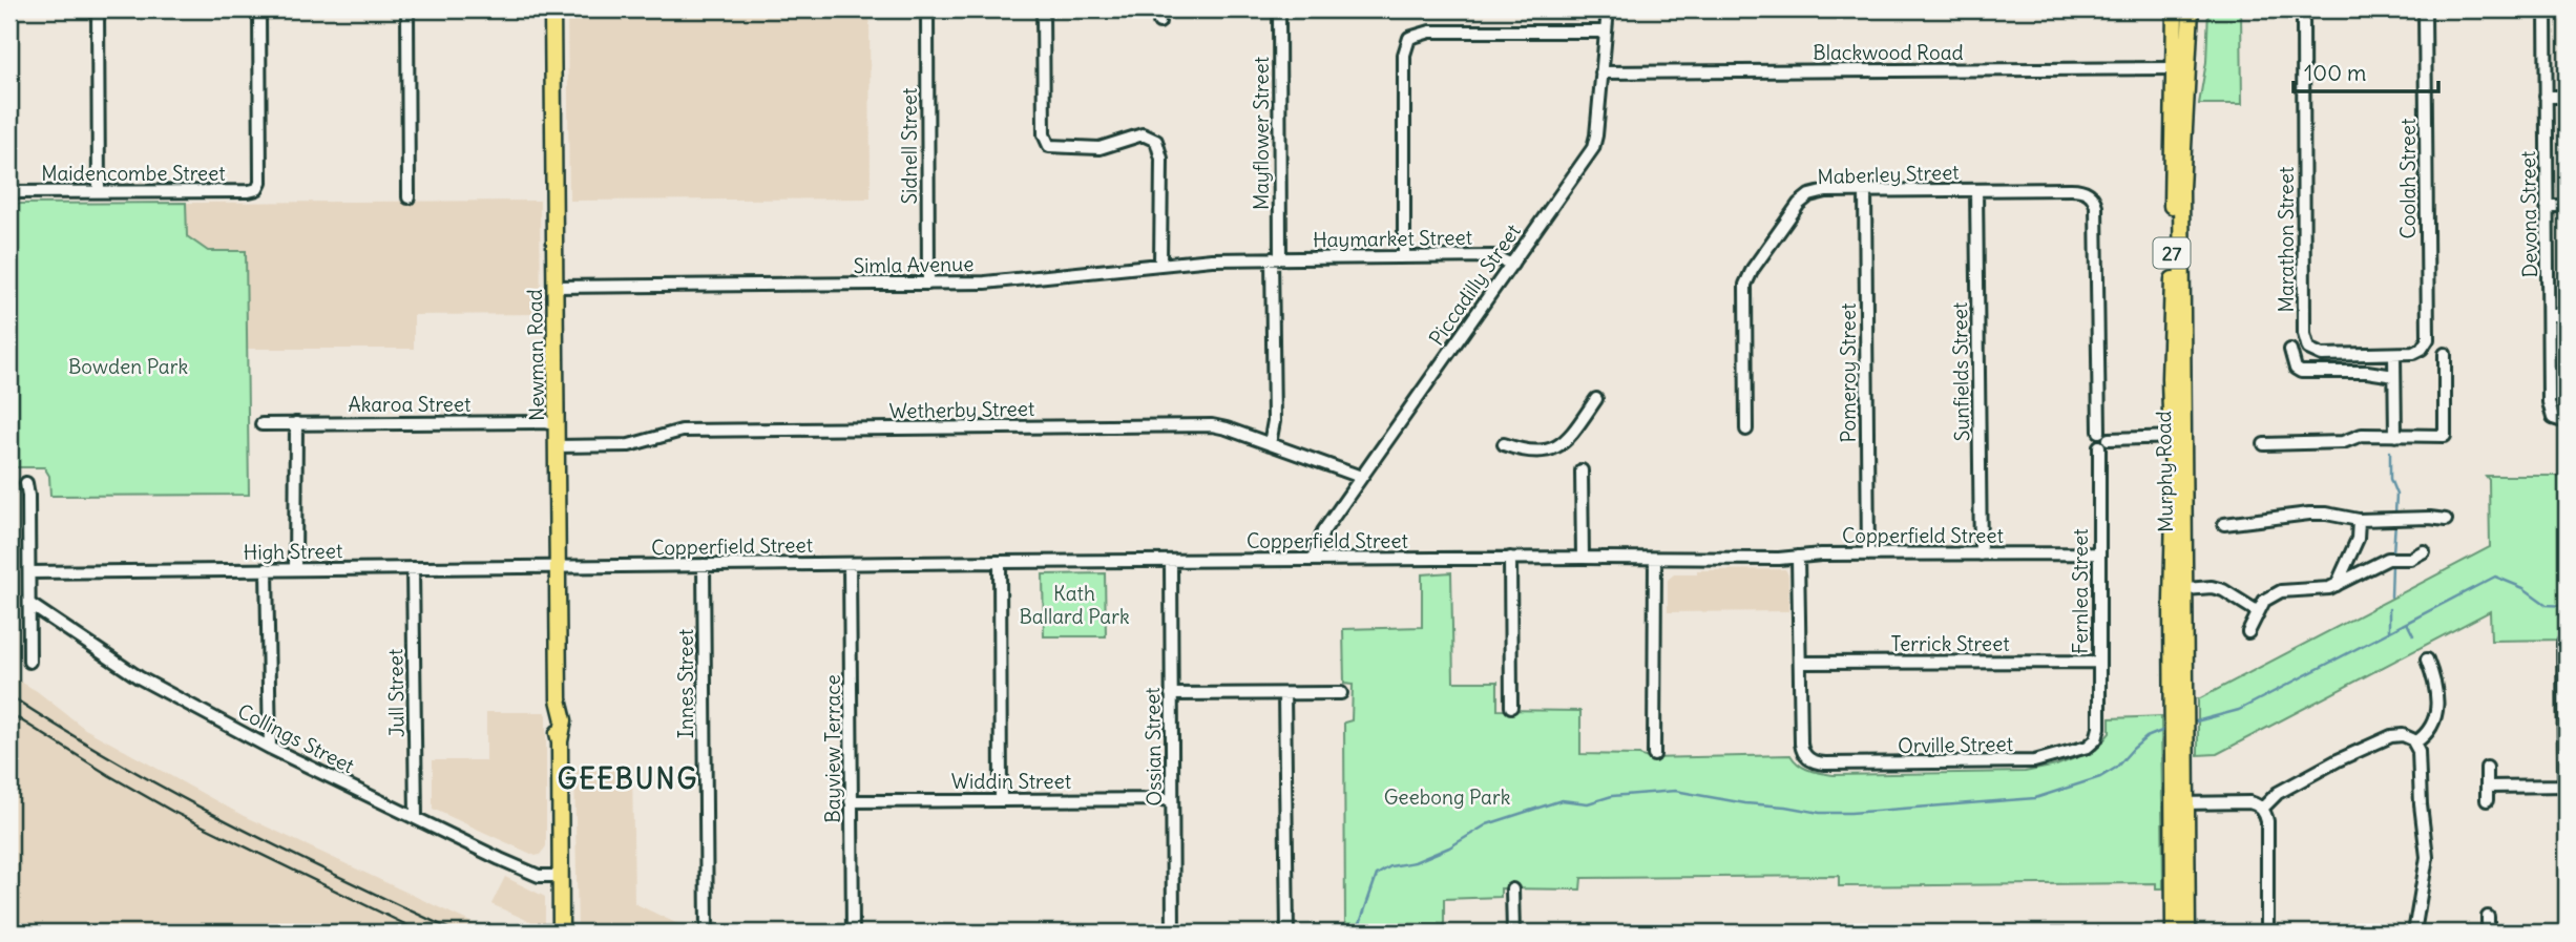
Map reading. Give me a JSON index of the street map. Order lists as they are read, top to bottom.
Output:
{
  "streets": {
    "main road": ["27", "Newman Road", "Murphy Road"],
    "street": [
      "Blackwood Road",
      "Mayflower Street",
      "Sidnell Street",
      "Maidencombe Street",
      "Maberley Street",
      "Coolah Street",
      "Devona Street",
      "Haymarket Street",
      "Marathon Street",
      "Simla Avenue",
      "Piccadilly Street",
      "Sunfields Street",
      "Pomeroy Street",
      "Akaroa Street",
      "Wetherby Street",
      "Copperfield Street",
      "High Street",
      "Fernlea Street",
      "Terrick Street",
      "Innes Street",
      "Jull Street",
      "Collings Street",
      "Orville Street",
      "Ossian Street",
      "Bayview Terrace",
      "Widdin Street"
    ]
  },
  "crossings": [
    ["Blackwood Road", "Piccadilly Street"],
    ["Blackwood Road", "Murphy Road"],
    ["Mayflower Street", "Haymarket Street"],
    ["Mayflower Street", "Simla Avenue"],
    ["Mayflower Street", "Wetherby Street"],
    ["Sidnell Street", "Simla Avenue"],
    ["Maberley Street", "Sunfields Street"],
    ["Maberley Street", "Pomeroy Street"],
    ["Maberley Street", "Fernlea Street"],
    ["Coolah Street", "Marathon Street"],
    ["Haymarket Street", "Simla Avenue"],
    ["Haymarket Street", "Piccadilly Street"],
    ["Simla Avenue", "Newman Road"],
    ["Piccadilly Street", "Wetherby Street"],
    ["Piccadilly Street", "Copperfield Street"],
    ["Newman Road", "Akaroa Street"],
    ["Newman Road", "Wetherby Street"],
    ["Newman Road", "Copperfield Street"],
    ["Newman Road", "High Street"],
    ["Newman Road", "Collings Street"],
    ["Sunfields Street", "Copperfield Street"],
    ["Pomeroy Street", "Copperfield Street"],
    ["Copperfield Street", "High Street"],
    ["Copperfield Street", "Fernlea Street"],
    ["Copperfield Street", "Innes Street"],
    ["Copperfield Street", "Ossian Street"],
    ["Copperfield Street", "Bayview Terrace"],
    ["High Street", "Jull Street"],
    ["Fernlea Street", "Terrick Street"],
    ["Fernlea Street", "Orville Street"],
    ["Terrick Street", "Orville Street"],
    ["Jull Street", "Collings Street"],
    ["Ossian Street", "Widdin Street"],
    ["Bayview Terrace", "Widdin Street"]
  ],
  "districts": ["GEEBUNG"],
  "parks": ["Bowden Park", "Kath Ballard Park", "Geebong Park"],
  "scale_bar": "100 m"
}
